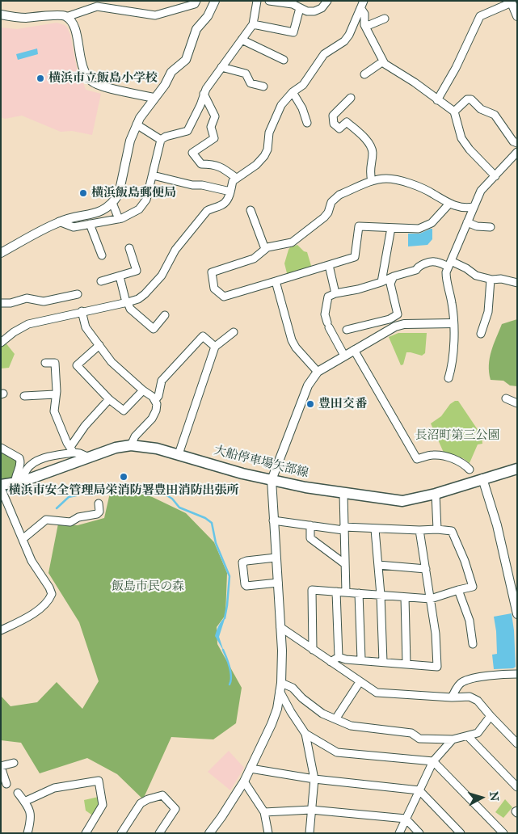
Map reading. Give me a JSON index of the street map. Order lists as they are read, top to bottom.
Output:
{
  "streets": {
    "main road": ["大船停車場矢部線"]
  },
  "parks": ["長沼町第三公園", "飯島市民の森"],
  "places": [
    "横浜市立飯島小学校",
    "横浜飯島郵便局",
    "豊田交番",
    "横浜市安全管理局栄消防署豊田消防出張所"
  ],
  "north": "right"
}
